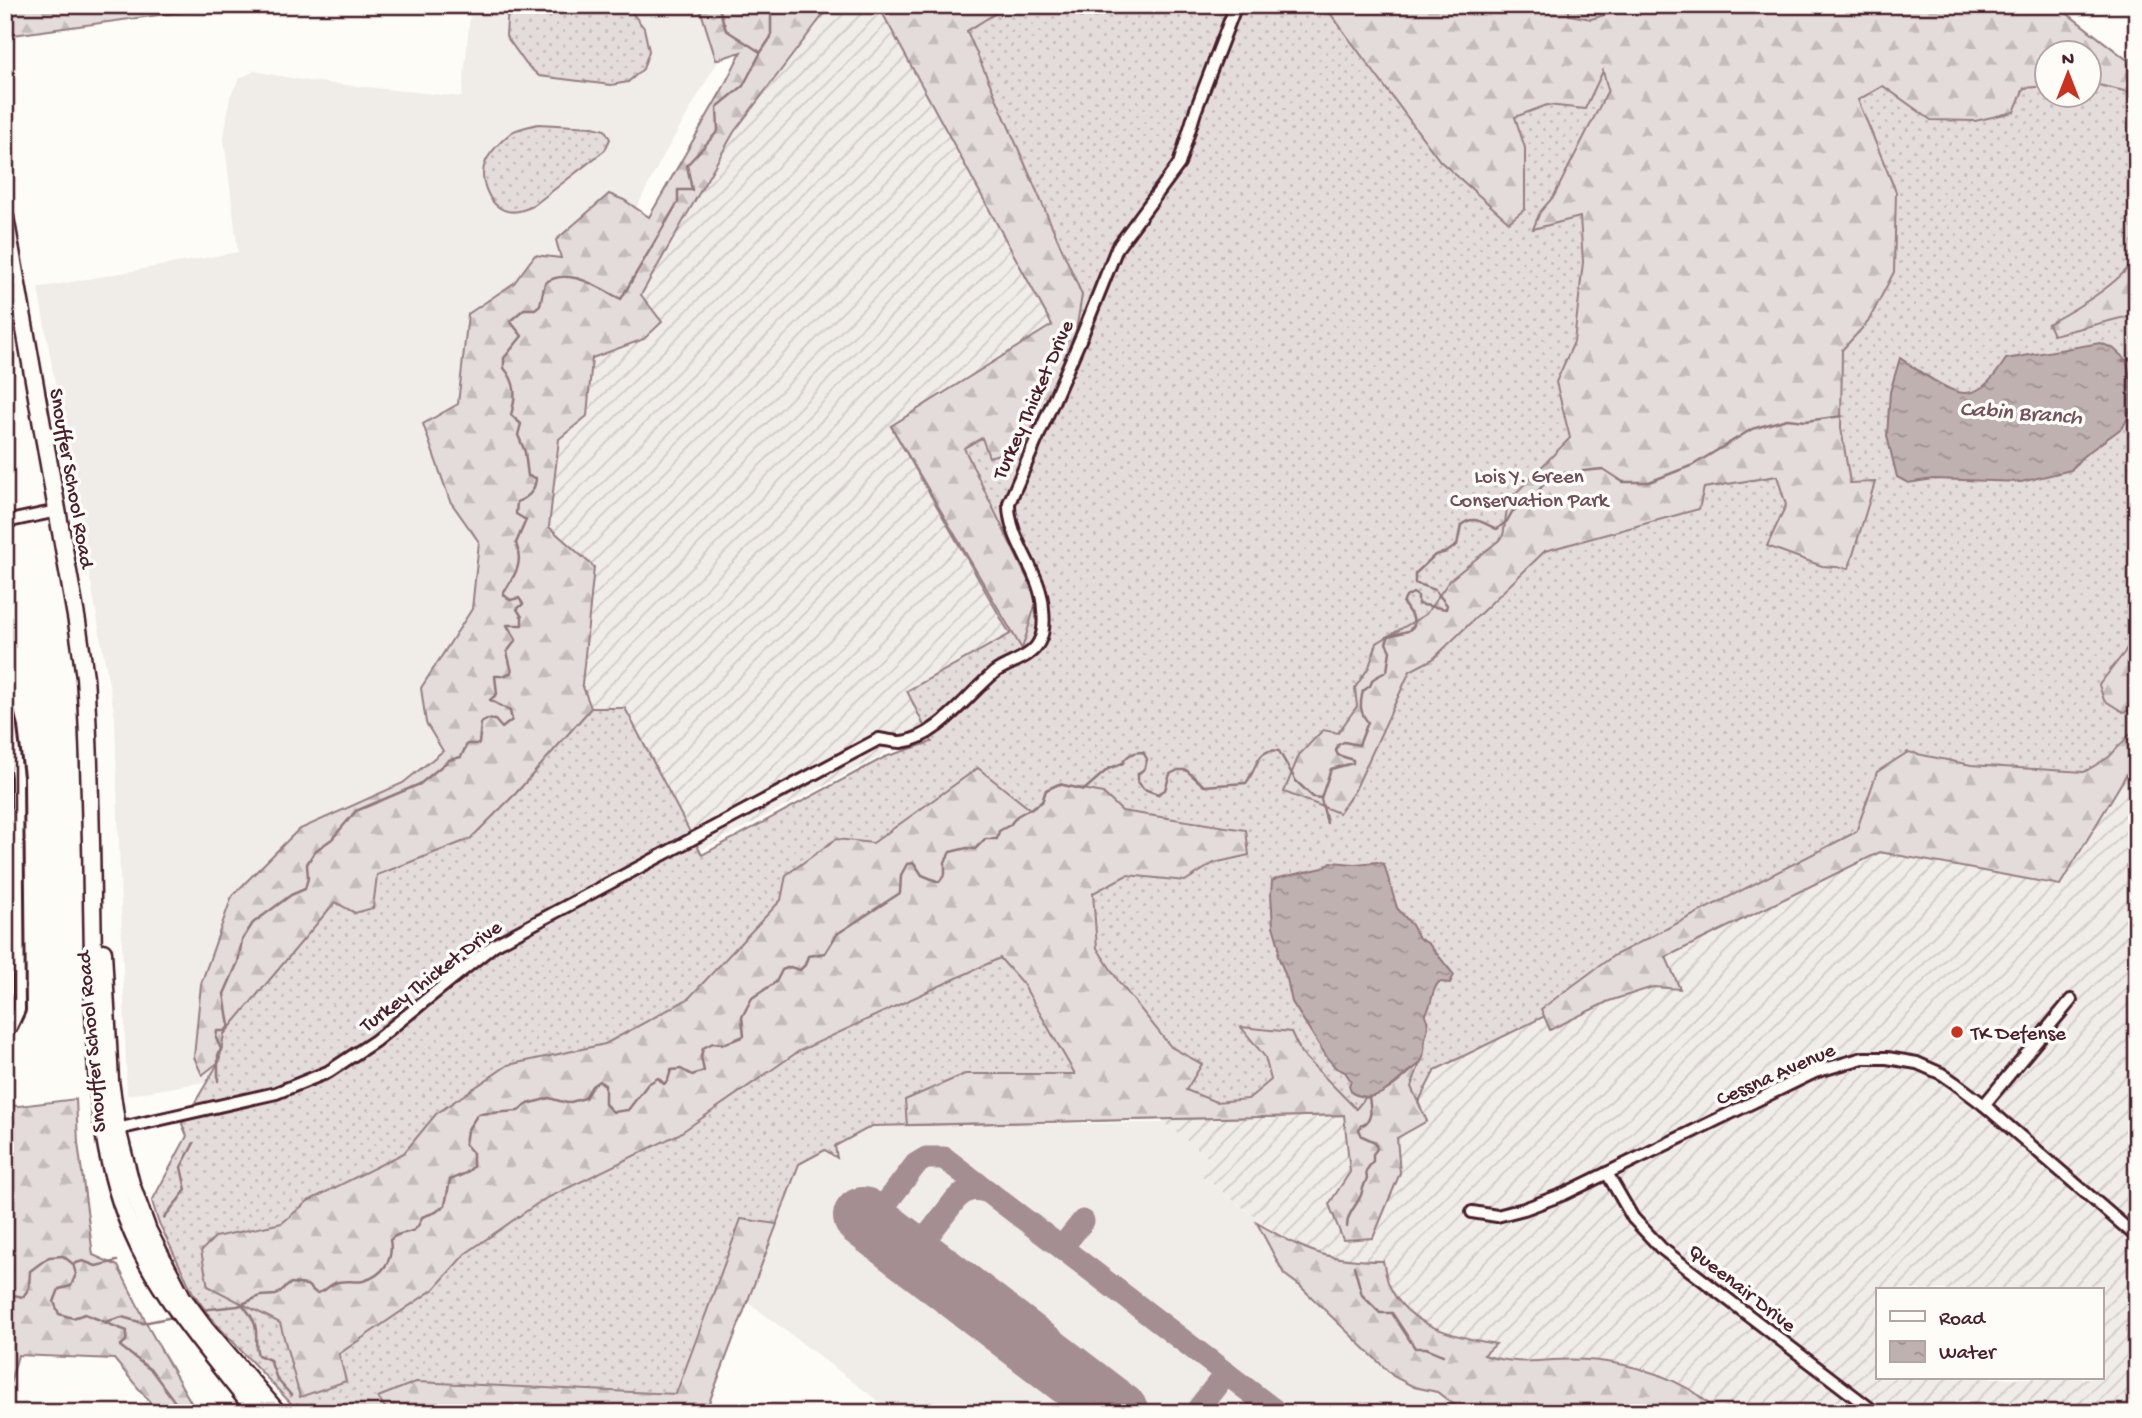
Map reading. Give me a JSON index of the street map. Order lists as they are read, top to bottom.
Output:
{
  "streets": {
    "main road": ["Snouffer School Road"],
    "street": ["Turkey Thicket Drive", "Cessna Avenue", "Queenair Drive"]
  },
  "crossings": [
    ["Turkey Thicket Drive", "Snouffer School Road"],
    ["Cessna Avenue", "Queenair Drive"]
  ],
  "water": ["Cabin Branch"],
  "parks": ["Lois Y. Green Conservation Park"],
  "places": ["TK Defense"],
  "legend": ["Road", "Water"],
  "north": "top"
}
